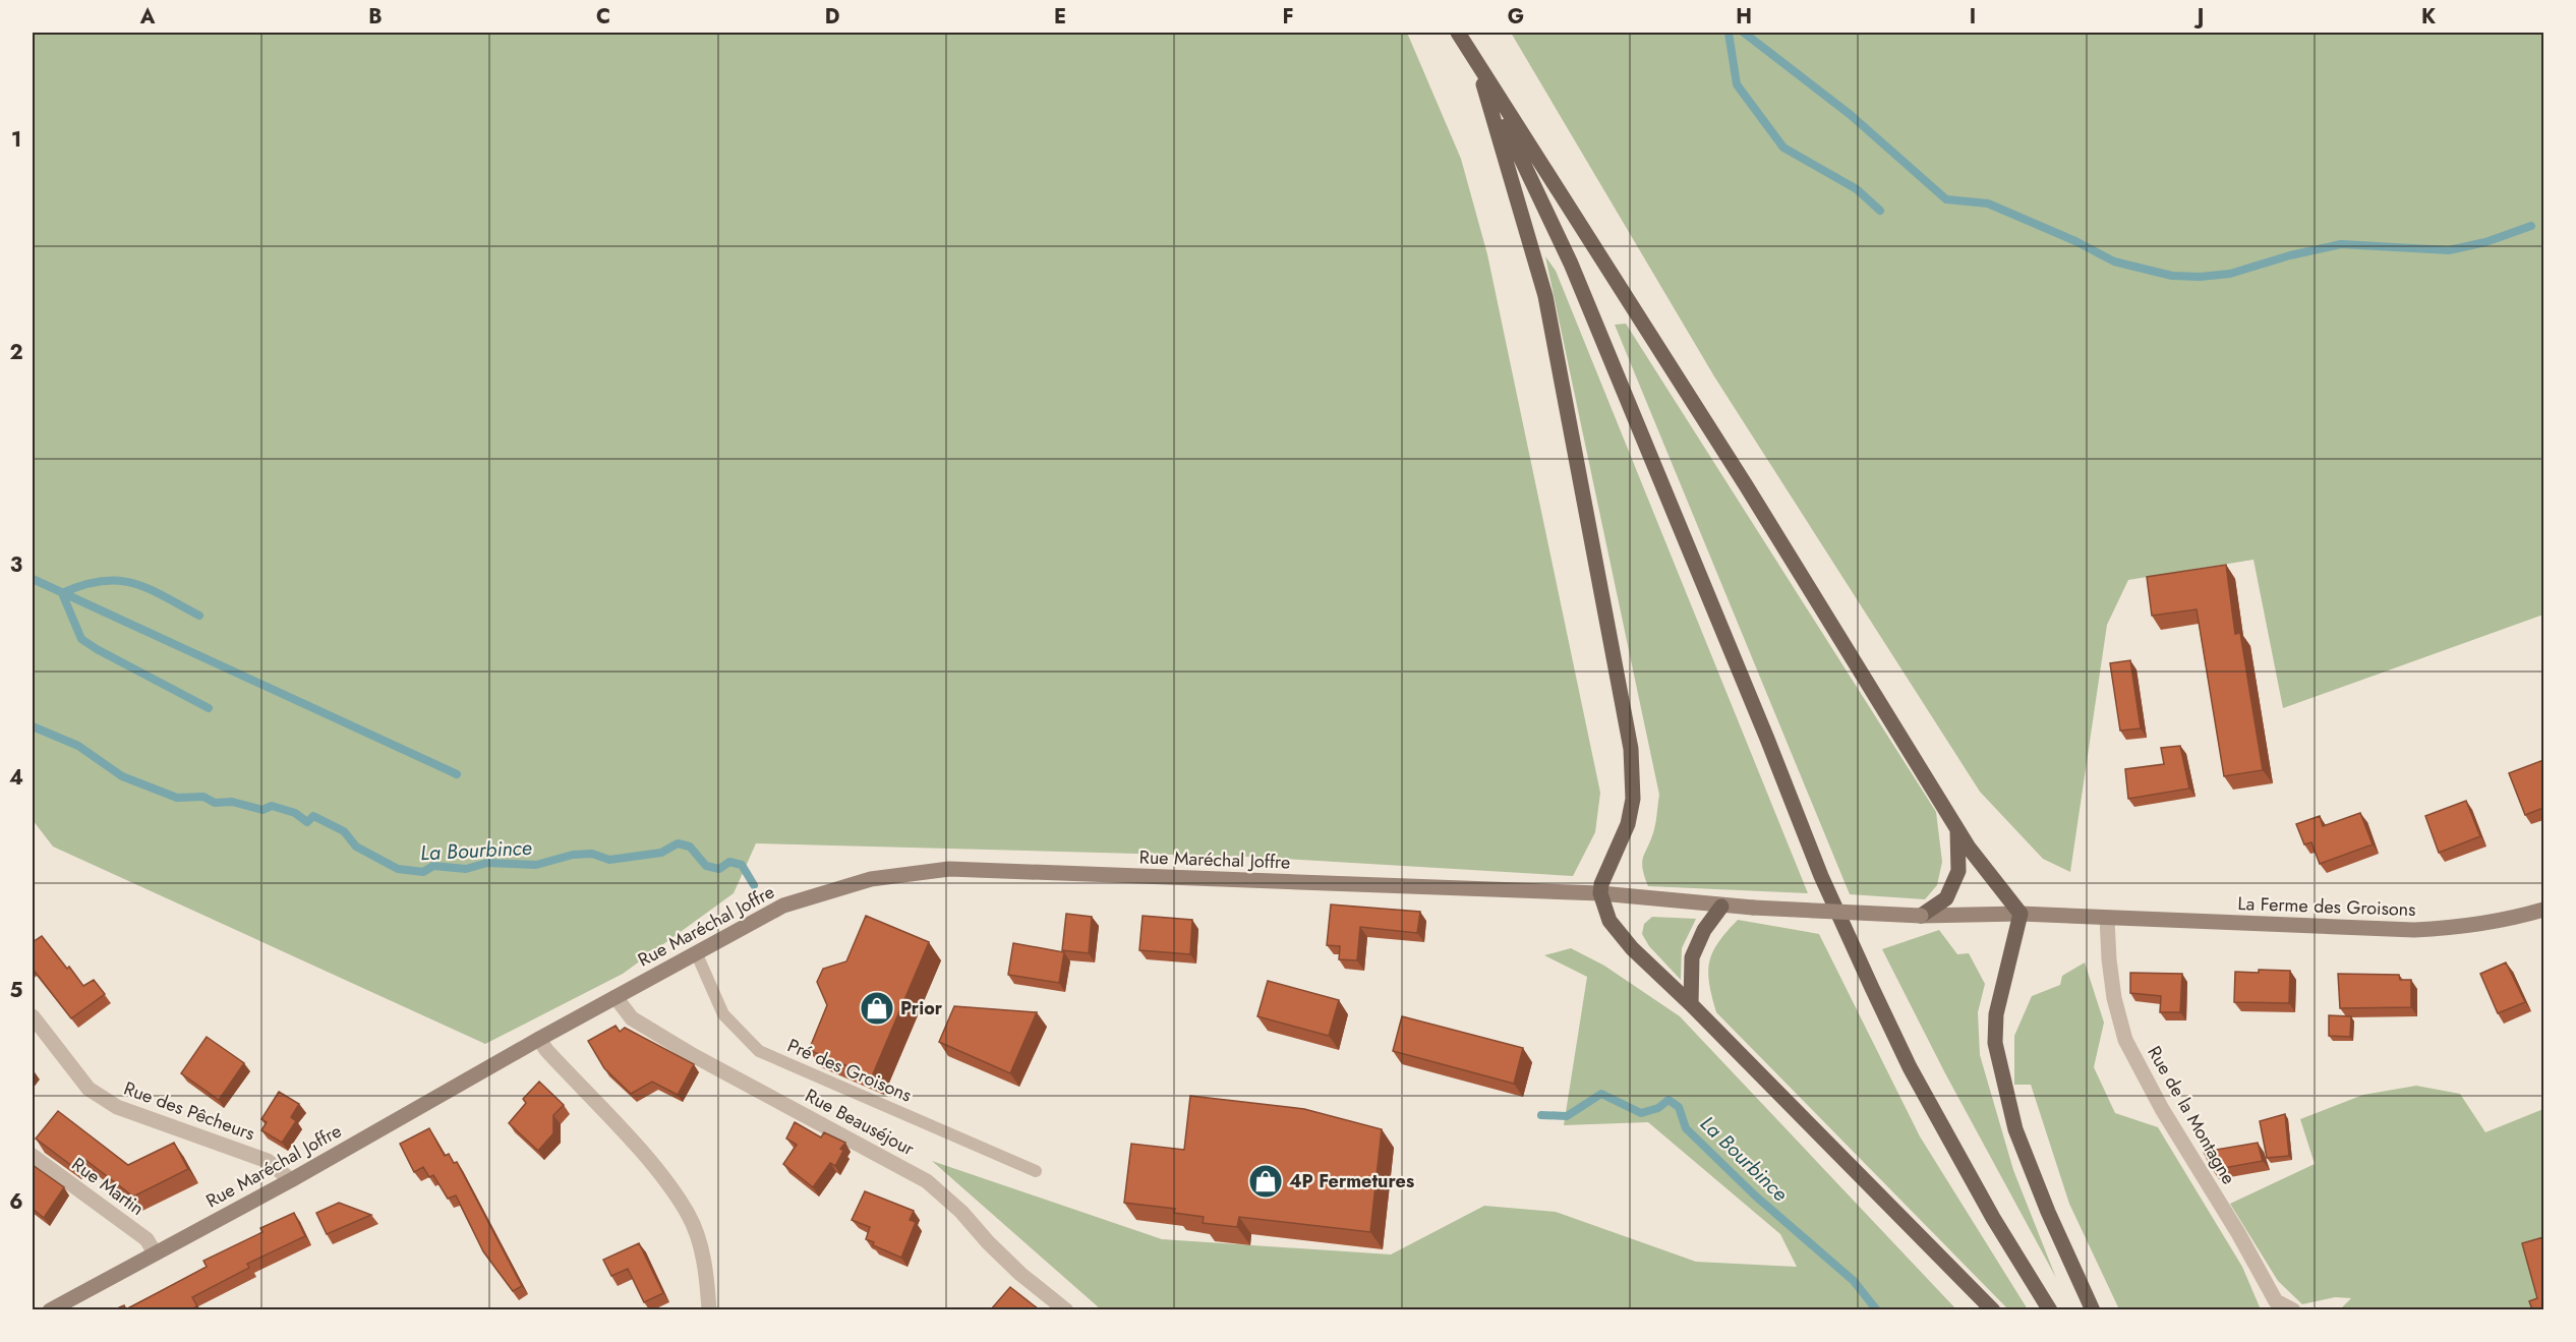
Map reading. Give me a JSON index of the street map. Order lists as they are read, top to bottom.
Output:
{
  "streets": {
    "main road": ["Rue Maréchal Joffre", "La Ferme des Groisons"],
    "street": [
      "Rue des Pêcheurs",
      "Rue de la Montagne",
      "Rue Beauséjour",
      "Rue Martin"
    ],
    "lane": ["Pré des Groisons"]
  },
  "crossings": [
    ["Rue Maréchal Joffre", "La Ferme des Groisons"],
    ["Rue Maréchal Joffre", "Pré des Groisons"],
    ["Rue Maréchal Joffre", "Rue des Pêcheurs"],
    ["Rue Maréchal Joffre", "Rue Beauséjour"],
    ["Rue Maréchal Joffre", "Rue Martin"],
    ["La Ferme des Groisons", "Rue de la Montagne"]
  ],
  "water": ["La Bourbince"],
  "places": {
    "shop": ["Prior", "4P Fermetures"]
  },
  "grid": {
    "columns": [
      "A",
      "B",
      "C",
      "D",
      "E",
      "F",
      "G",
      "H",
      "I",
      "J",
      "K"
    ],
    "rows": [
      "1",
      "2",
      "3",
      "4",
      "5",
      "6"
    ]
  }
}
